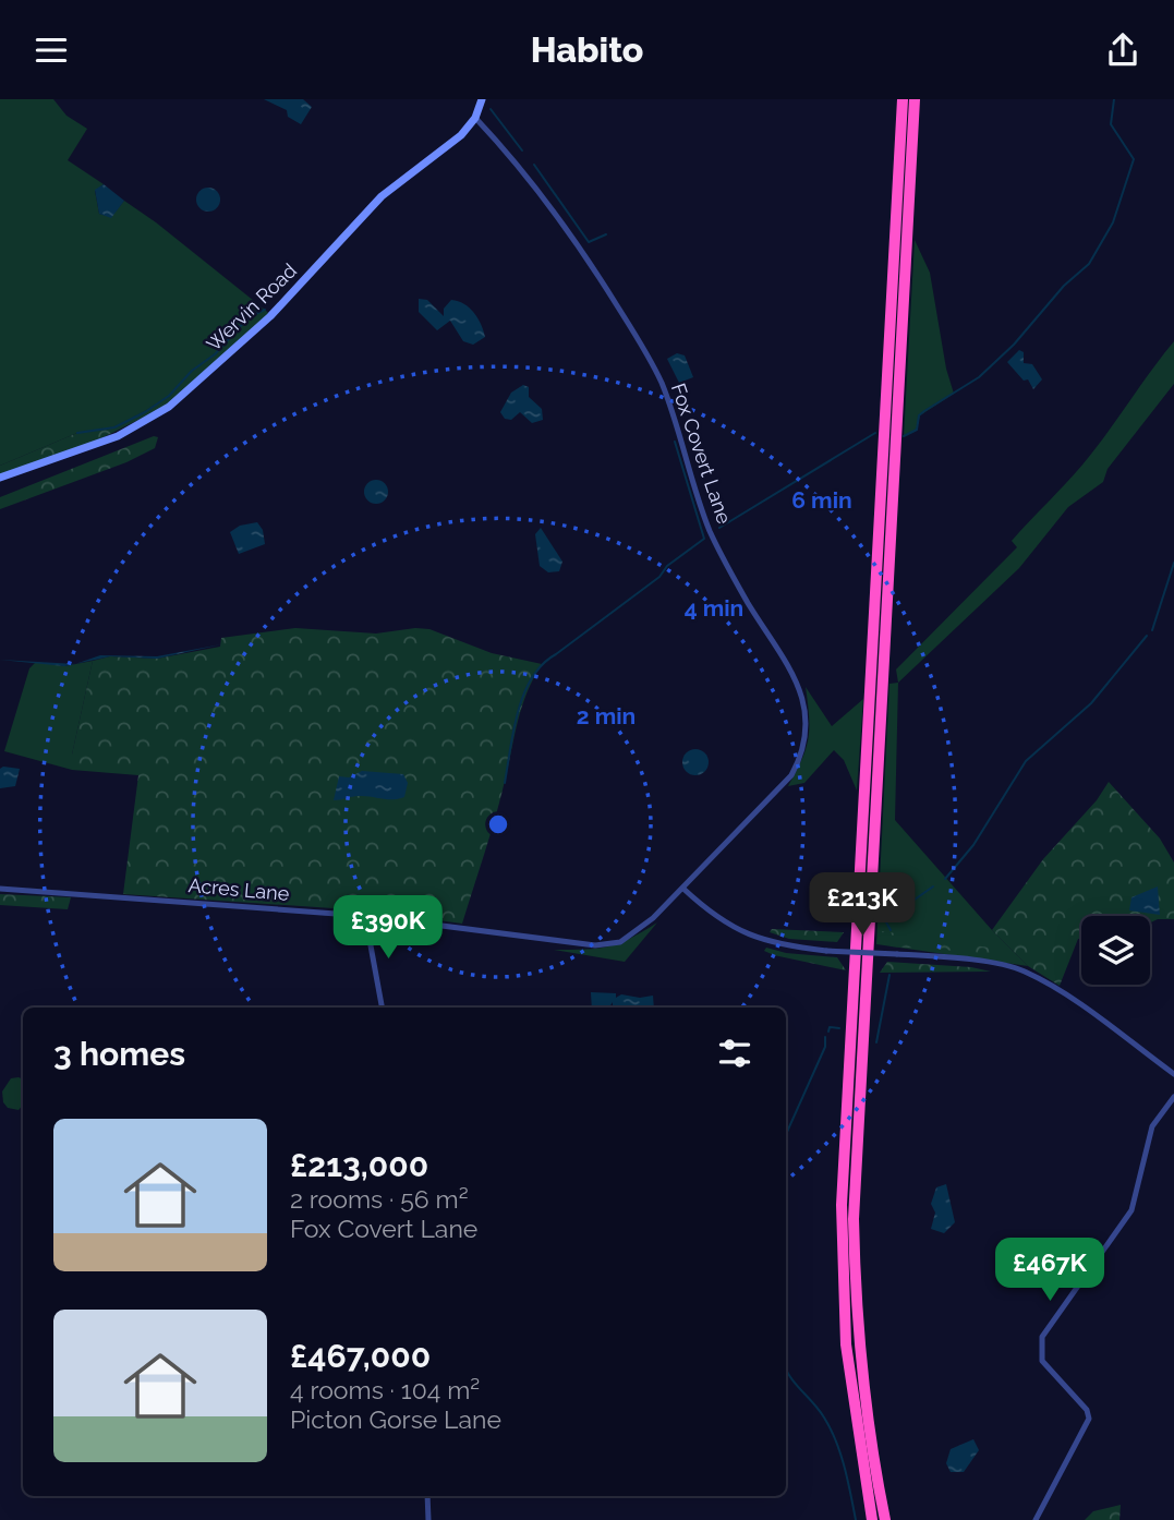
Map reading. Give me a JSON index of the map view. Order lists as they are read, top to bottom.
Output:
{
  "streets": {
    "street": ["Wervin Road", "Fox Covert Lane", "Acres Lane"]
  },
  "crossings": [
    ["Wervin Road", "Fox Covert Lane"],
    ["Fox Covert Lane", "Acres Lane"]
  ],
  "page": {
    "header": "Habito",
    "price": ["£213K", "£390K", "£467K"],
    "heading": "3 homes",
    "list": [
      {
        "name": "£213,000",
        "note": "2 rooms · 56 m² · Fox Covert Lane"
      },
      {
        "name": "£467,000",
        "note": "4 rooms · 104 m² · Picton Gorse Lane"
      }
    ]
  },
  "rings": ["6 min", "4 min", "2 min"]
}
